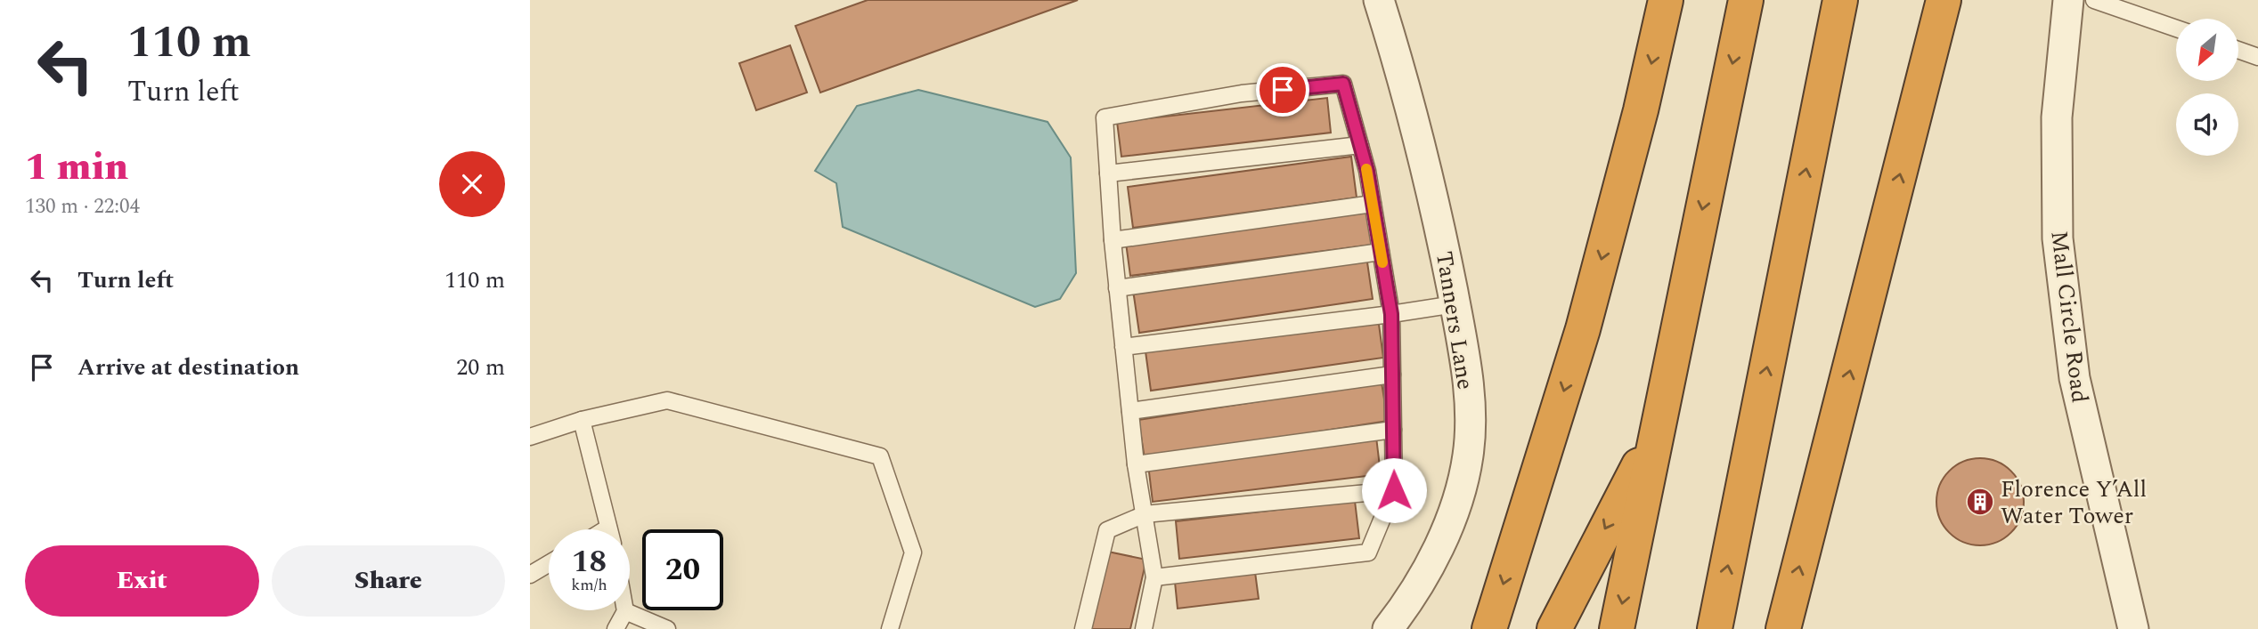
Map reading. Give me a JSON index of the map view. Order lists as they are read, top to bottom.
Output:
{
  "streets": {
    "street": ["Mall Circle Road", "Tanners Lane"]
  },
  "places": {
    "building": ["Florence Y’All Water Tower"]
  },
  "north": "bottom left",
  "page": {
    "turn": ["110 m", "Turn left"],
    "heading": ["1 min", "130 m · 22:04"],
    "list": [
      {
        "name": "Turn left",
        "value": "110 m"
      },
      {
        "name": "Arrive at destination",
        "value": "20 m"
      }
    ],
    "speed": "18 km/h",
    "limit": "20",
    "buttons": ["Exit", "Share"]
  }
}
